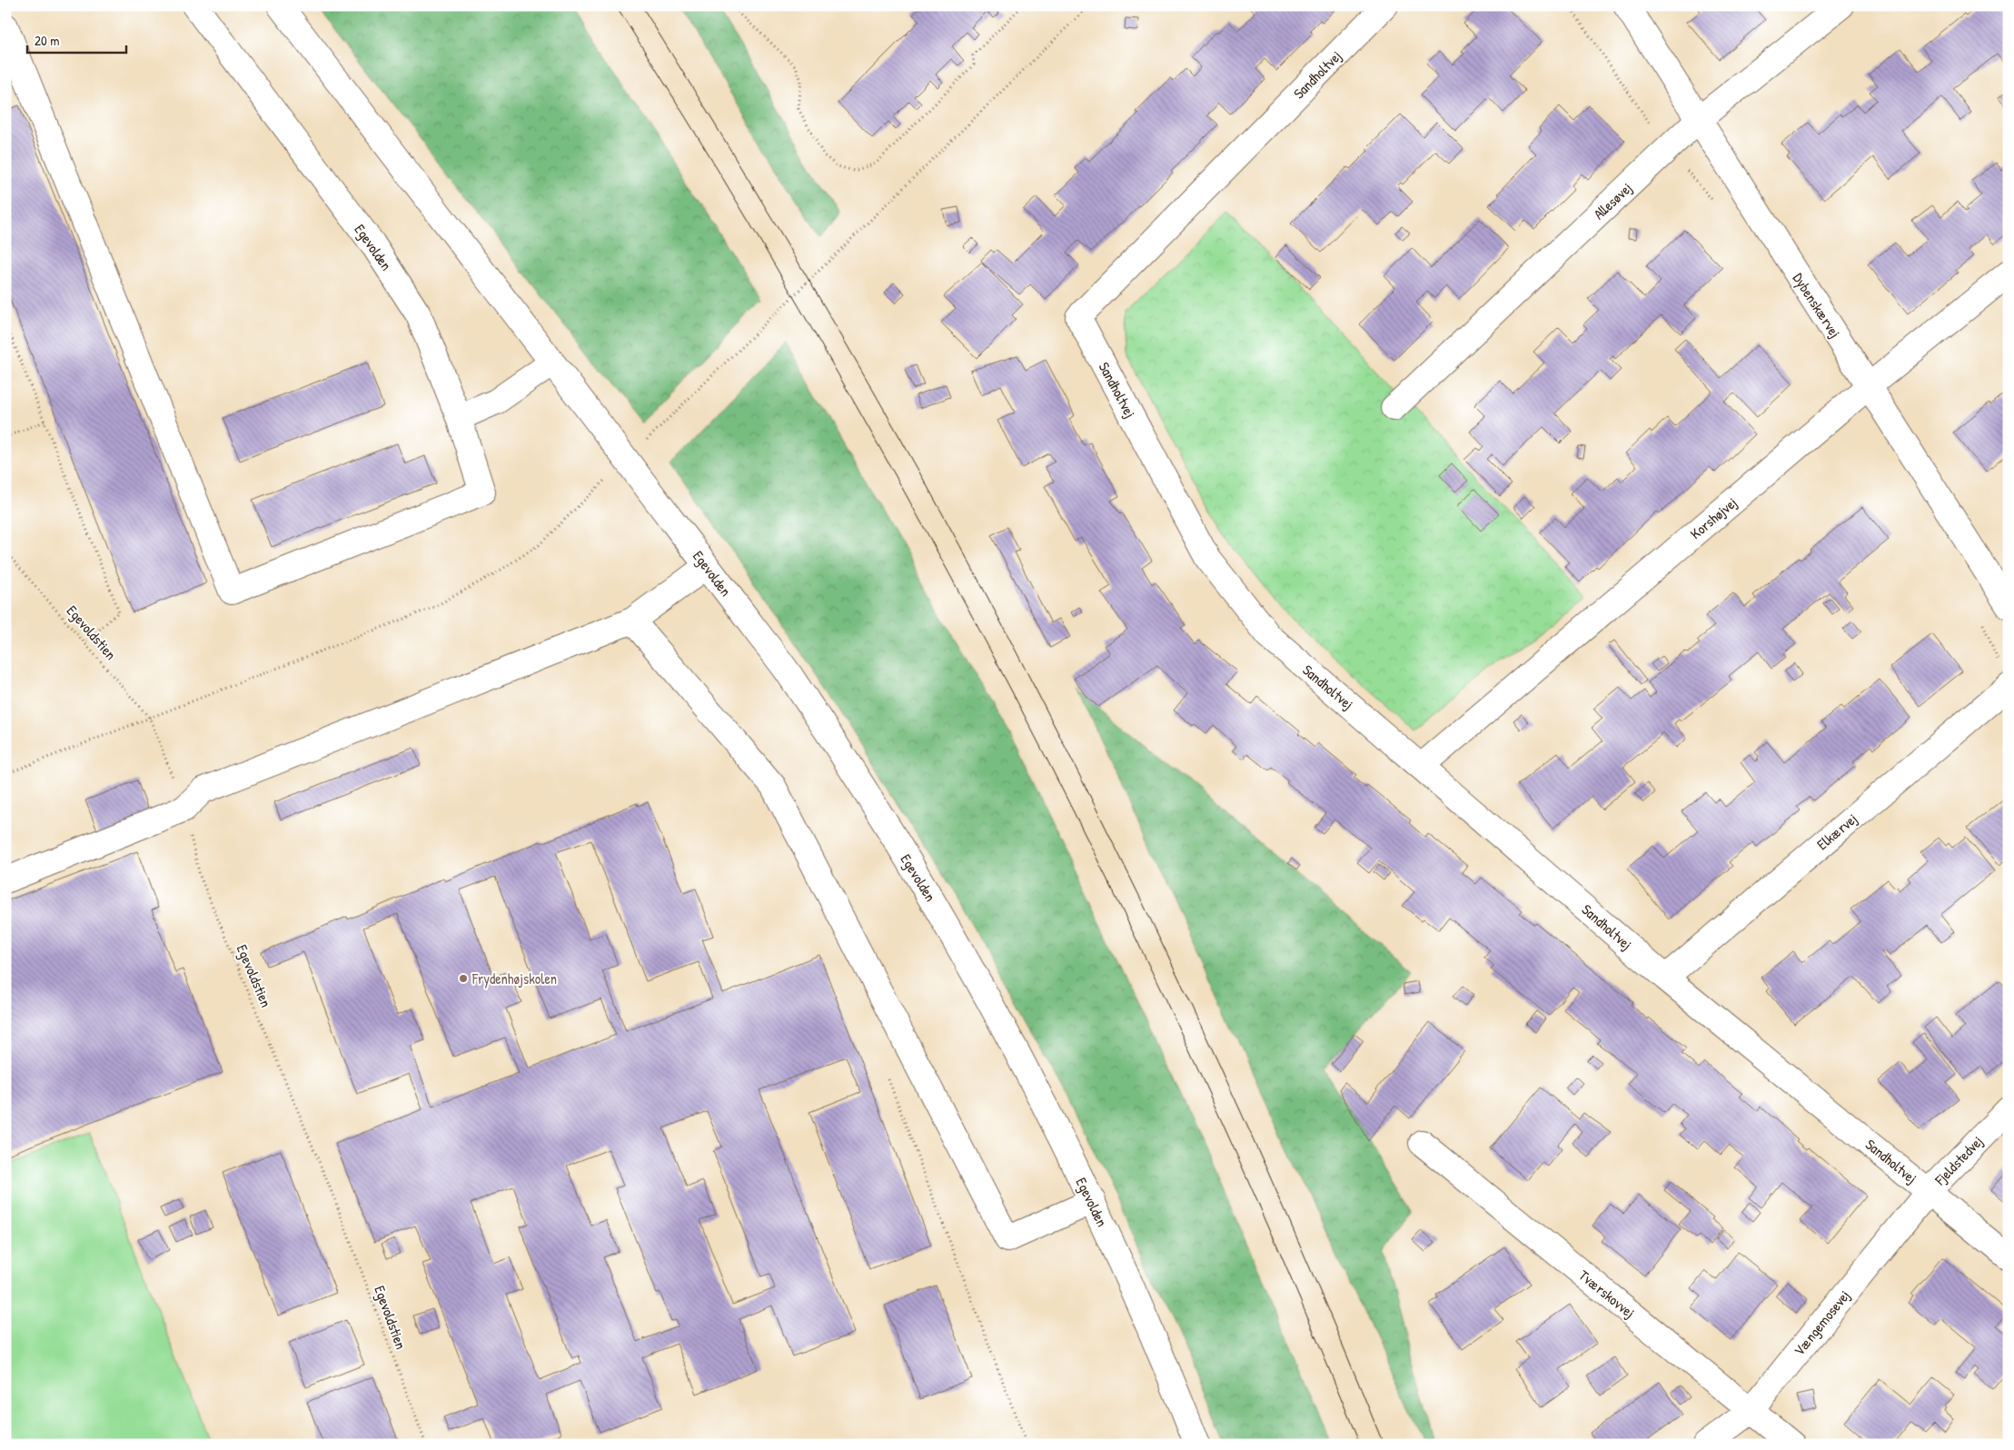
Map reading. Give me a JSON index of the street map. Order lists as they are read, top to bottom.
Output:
{
  "streets": {
    "street": [
      "Sandholtvej",
      "Allesøvej",
      "Egevolden",
      "Dybenskærvej",
      "Korshøjvej",
      "Elkærvej",
      "Fjeldstedvej",
      "Tværskovvej",
      "Vængemosevej"
    ],
    "path": ["Egevoldstien"]
  },
  "crossings": [
    ["Sandholtvej", "Korshøjvej"],
    ["Sandholtvej", "Elkærvej"],
    ["Sandholtvej", "Fjeldstedvej"],
    ["Sandholtvej", "Vængemosevej"],
    ["Allesøvej", "Dybenskærvej"],
    ["Dybenskærvej", "Korshøjvej"],
    ["Fjeldstedvej", "Vængemosevej"],
    ["Tværskovvej", "Vængemosevej"]
  ],
  "places": ["Frydenhøjskolen"],
  "scale_bar": "20 m"
}
